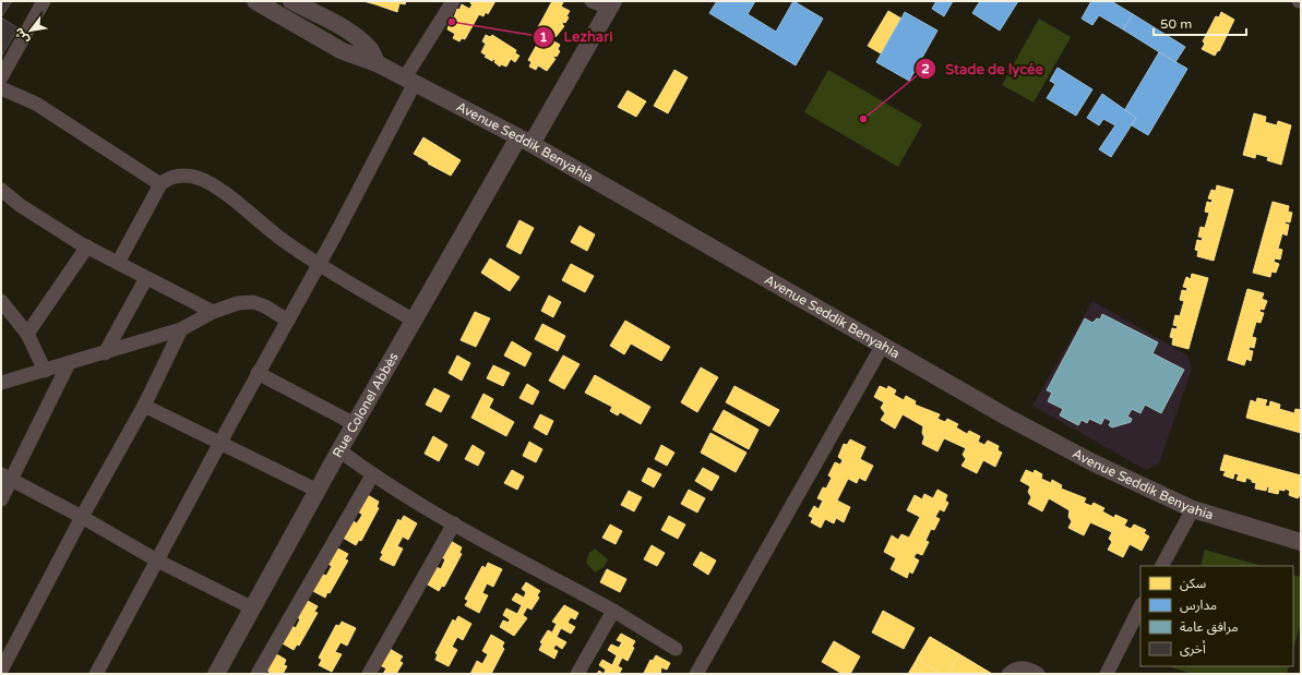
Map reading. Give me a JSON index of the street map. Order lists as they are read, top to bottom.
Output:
{
  "streets": {
    "street": ["Avenue Seddik Benyahia", "Rue Colonel Abbès"]
  },
  "crossings": [
    ["Avenue Seddik Benyahia", "Rue Colonel Abbès"]
  ],
  "places": ["Lezhari", "Stade de lycée"],
  "legend": [
    "سكن",
    "مدارس",
    "مرافق عامة",
    "أخرى"
  ],
  "scale_bar": "50 m",
  "north": "bottom left"
}
